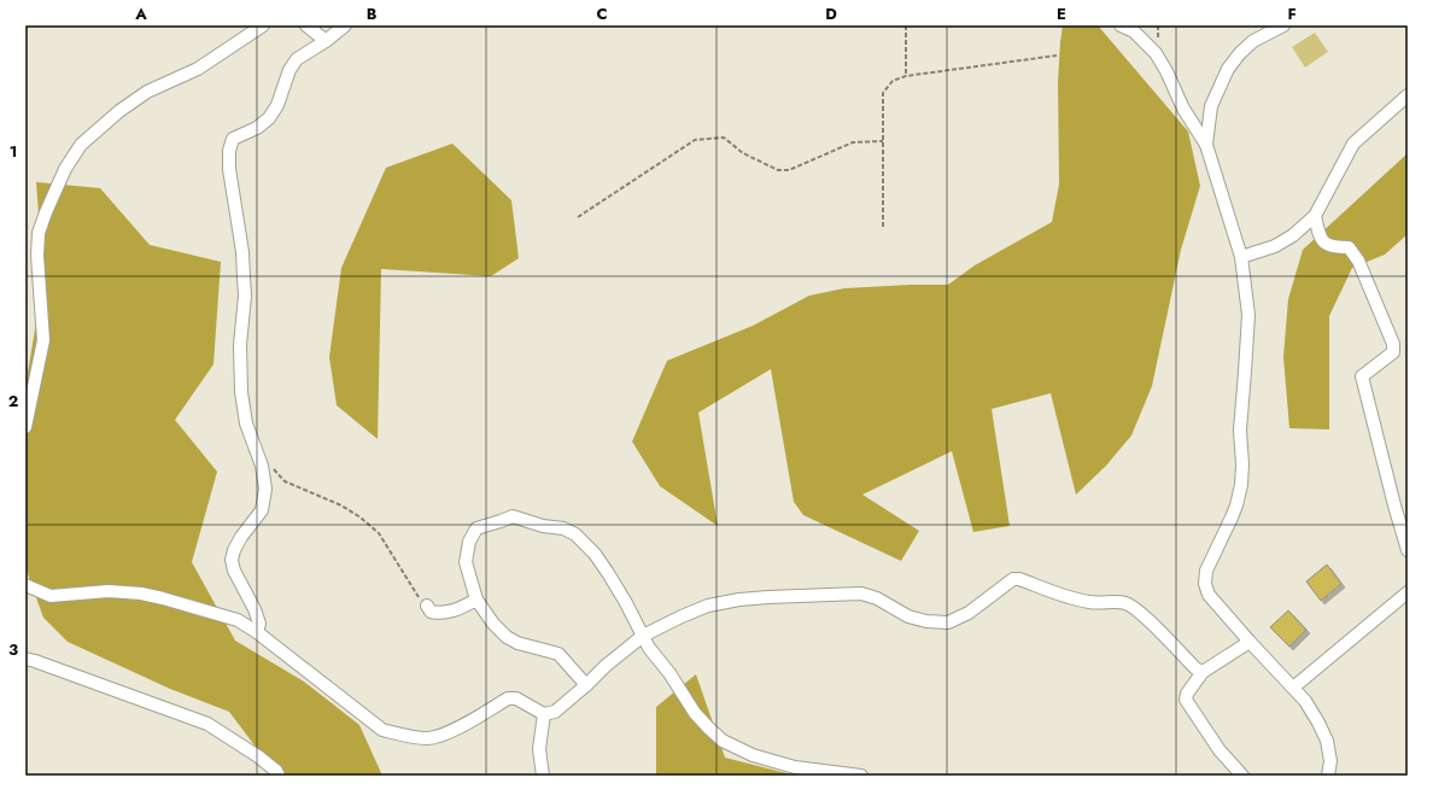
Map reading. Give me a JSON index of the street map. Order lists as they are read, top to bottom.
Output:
{
  "grid": {
    "columns": [
      "A",
      "B",
      "C",
      "D",
      "E",
      "F"
    ],
    "rows": ["1", "2", "3"]
  }
}
